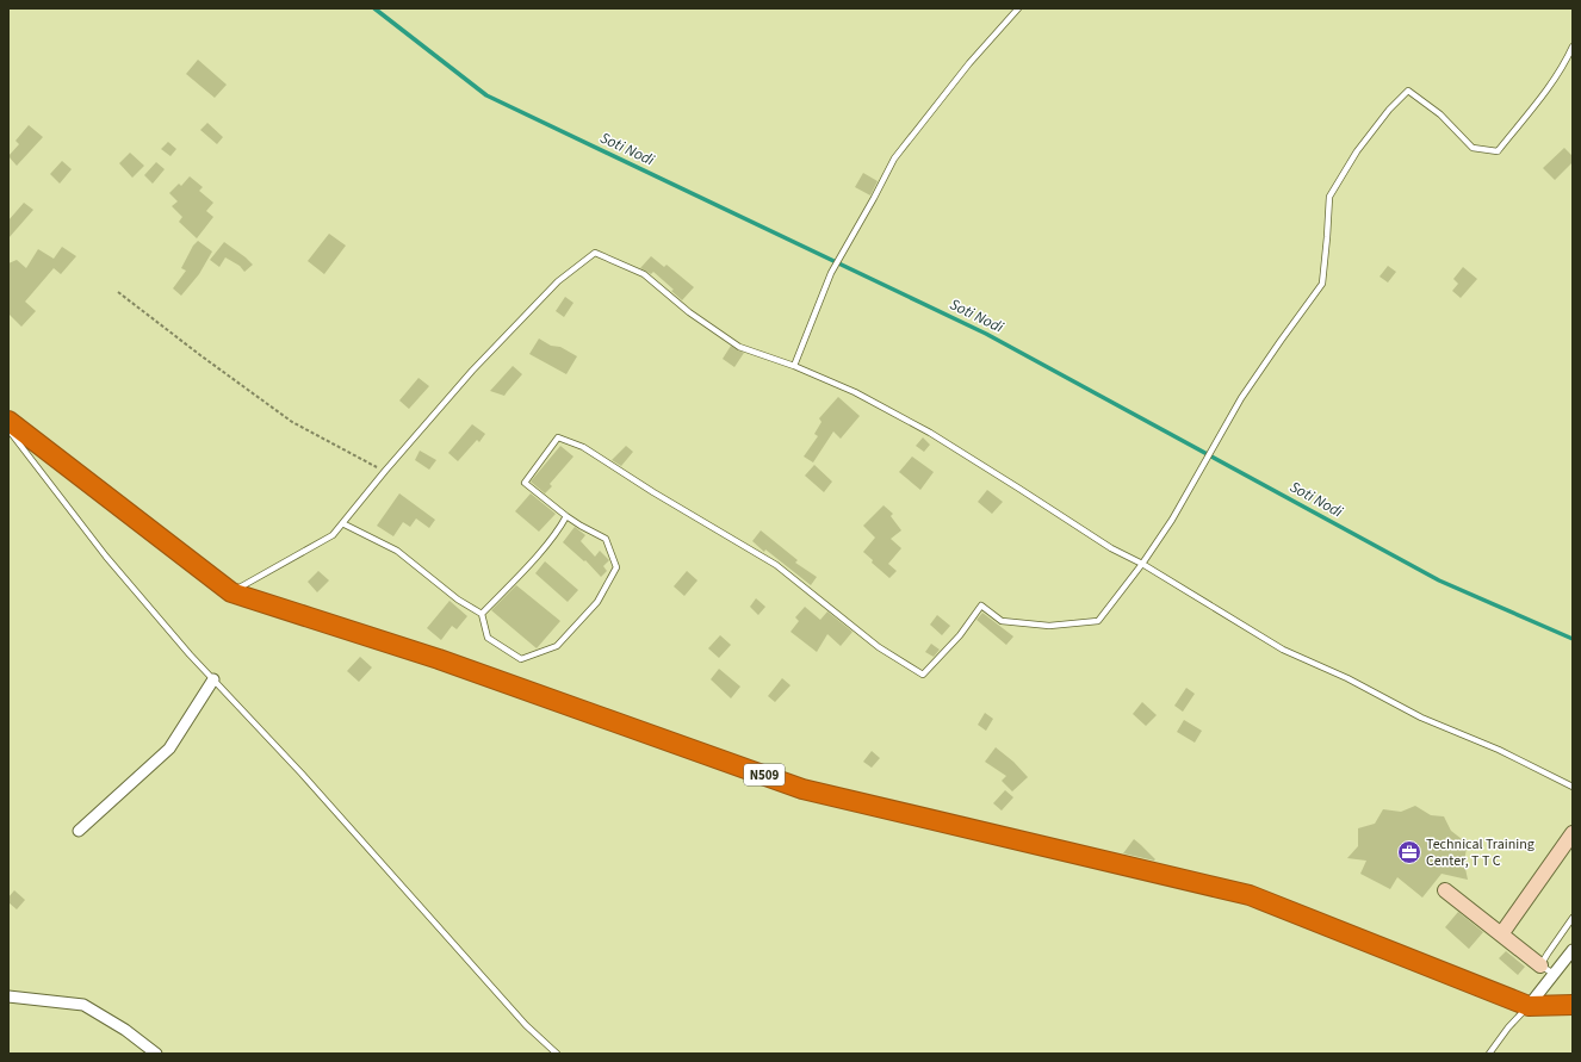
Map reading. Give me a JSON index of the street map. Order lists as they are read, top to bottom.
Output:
{
  "streets": {
    "highway": ["N509"]
  },
  "water": ["Soti Nodi"],
  "places": {
    "office": ["Technical Training Center, T T C"]
  }
}
